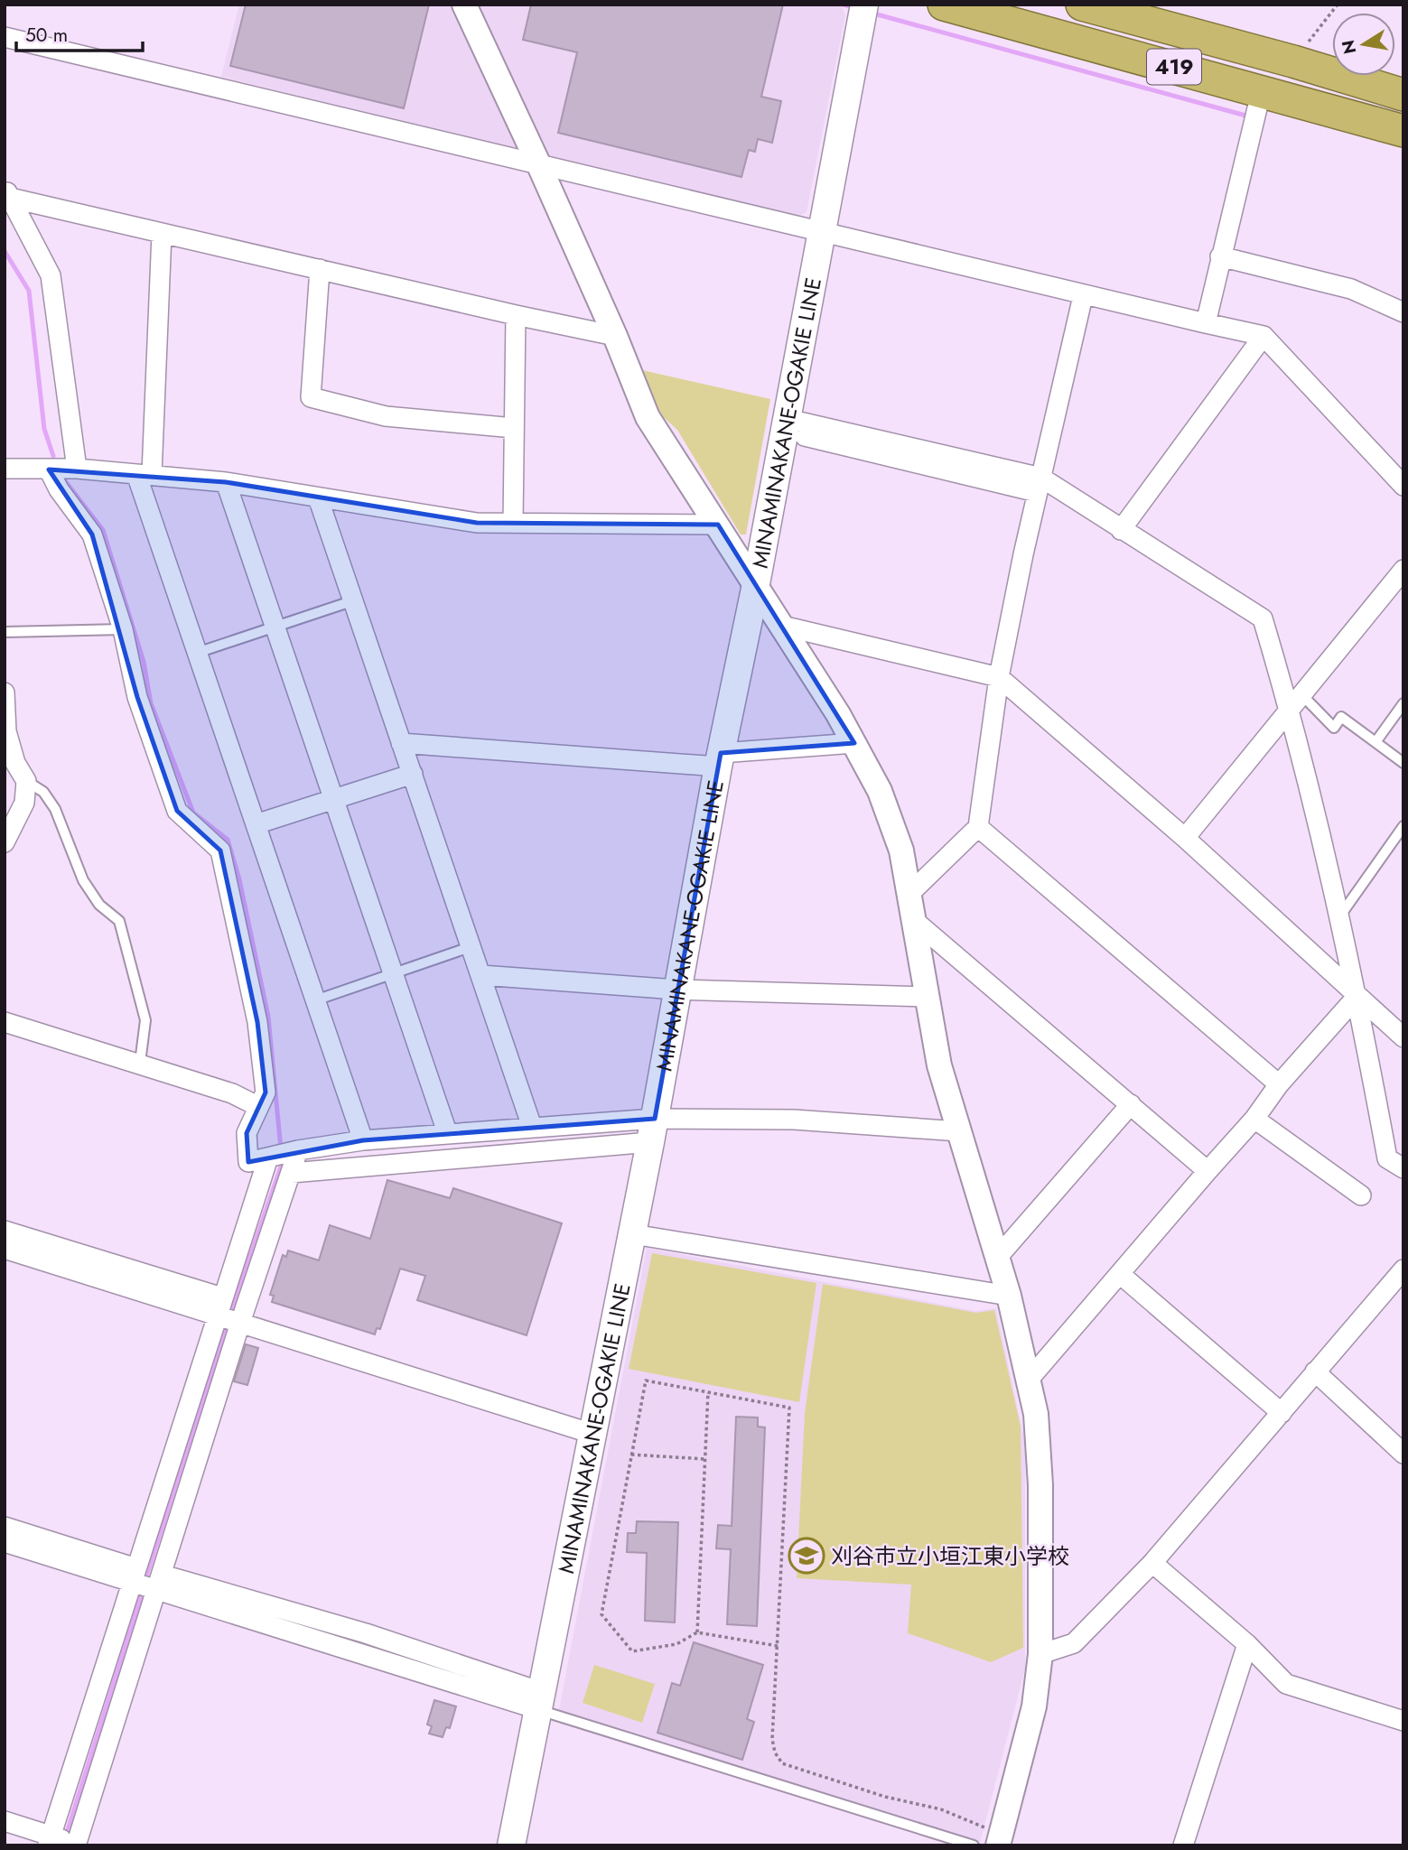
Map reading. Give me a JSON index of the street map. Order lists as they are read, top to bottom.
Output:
{
  "streets": {
    "highway": ["419"],
    "main road": ["MINAMINAKANE-OGAKIE LINE"]
  },
  "places": {
    "school or university": ["刈谷市立小垣江東小学校"]
  },
  "scale_bar": "50 m",
  "north": "left"
}
